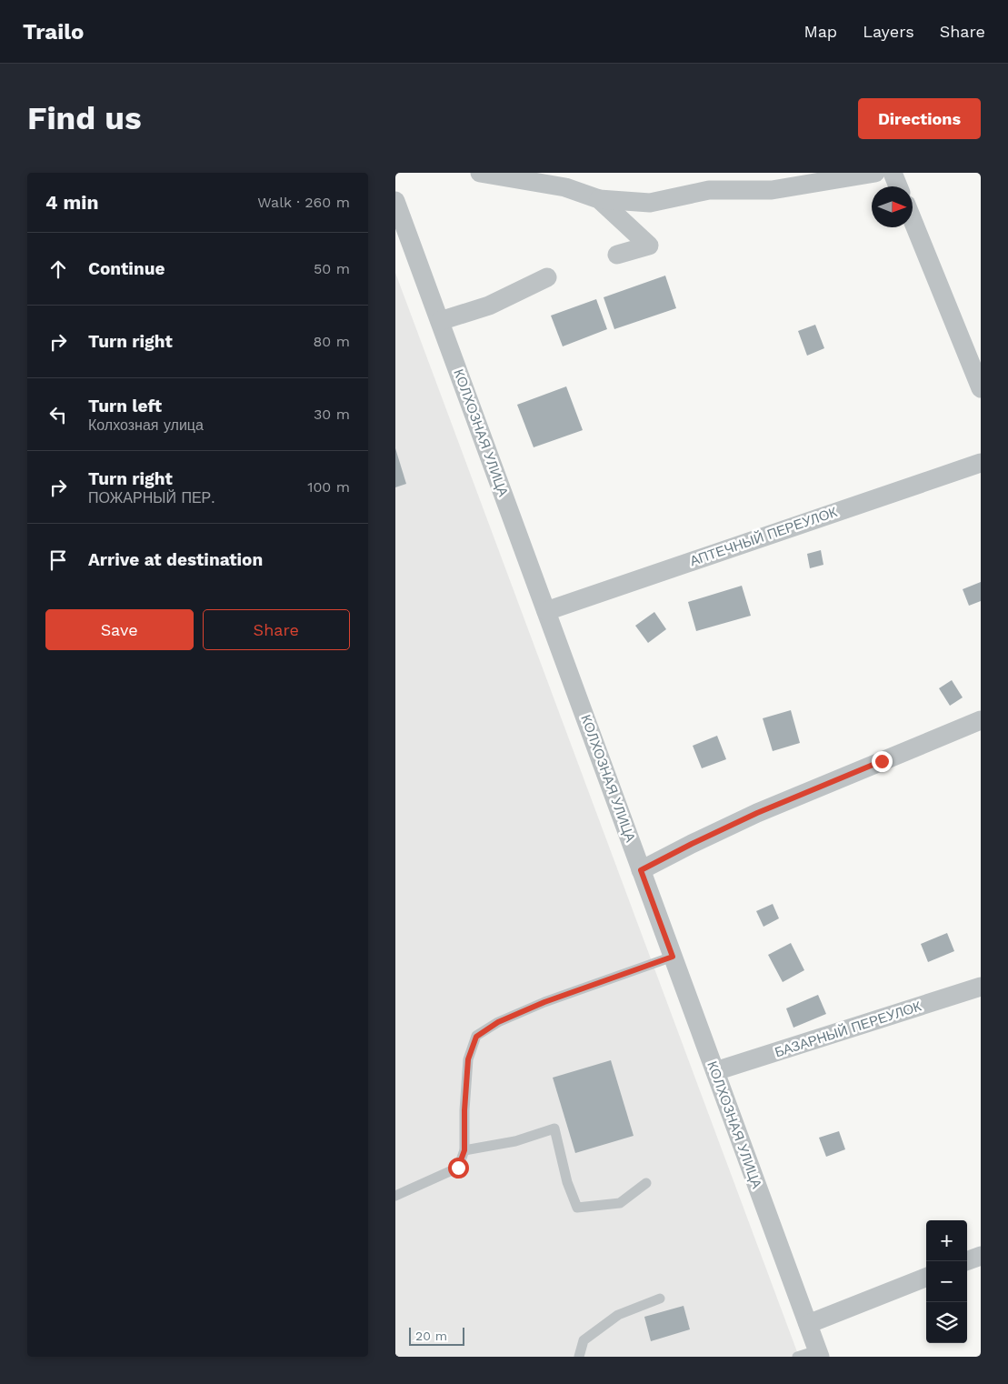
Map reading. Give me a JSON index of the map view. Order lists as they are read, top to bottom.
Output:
{
  "streets": {
    "street": ["КОЛХОЗНАЯ УЛИЦА", "АПТЕЧНЫЙ ПЕРЕУЛОК", "БАЗАРНЫЙ ПЕРЕУЛОК"]
  },
  "crossings": [
    ["КОЛХОЗНАЯ УЛИЦА", "АПТЕЧНЫЙ ПЕРЕУЛОК"],
    ["КОЛХОЗНАЯ УЛИЦА", "БАЗАРНЫЙ ПЕРЕУЛОК"]
  ],
  "scale_bar": "20 m",
  "north": "right",
  "page": {
    "header": "Trailo",
    "nav": ["Map", "Layers", "Share"],
    "buttons": [
      "Directions",
      ["Save", "Share"]
    ],
    "title": "Find us",
    "heading": ["4 min", "Walk · 260 m"],
    "list": [
      ["Continue", "50 m"],
      ["Turn right", "80 m"],
      ["Turn left", "Колхозная улица", "30 m"],
      ["Turn right", "ПОЖАРНЫЙ ПЕР.", "100 m"],
      "Arrive at destination"
    ],
    "map_buttons": ["+", "−"],
    "scale": "20 m"
  }
}
